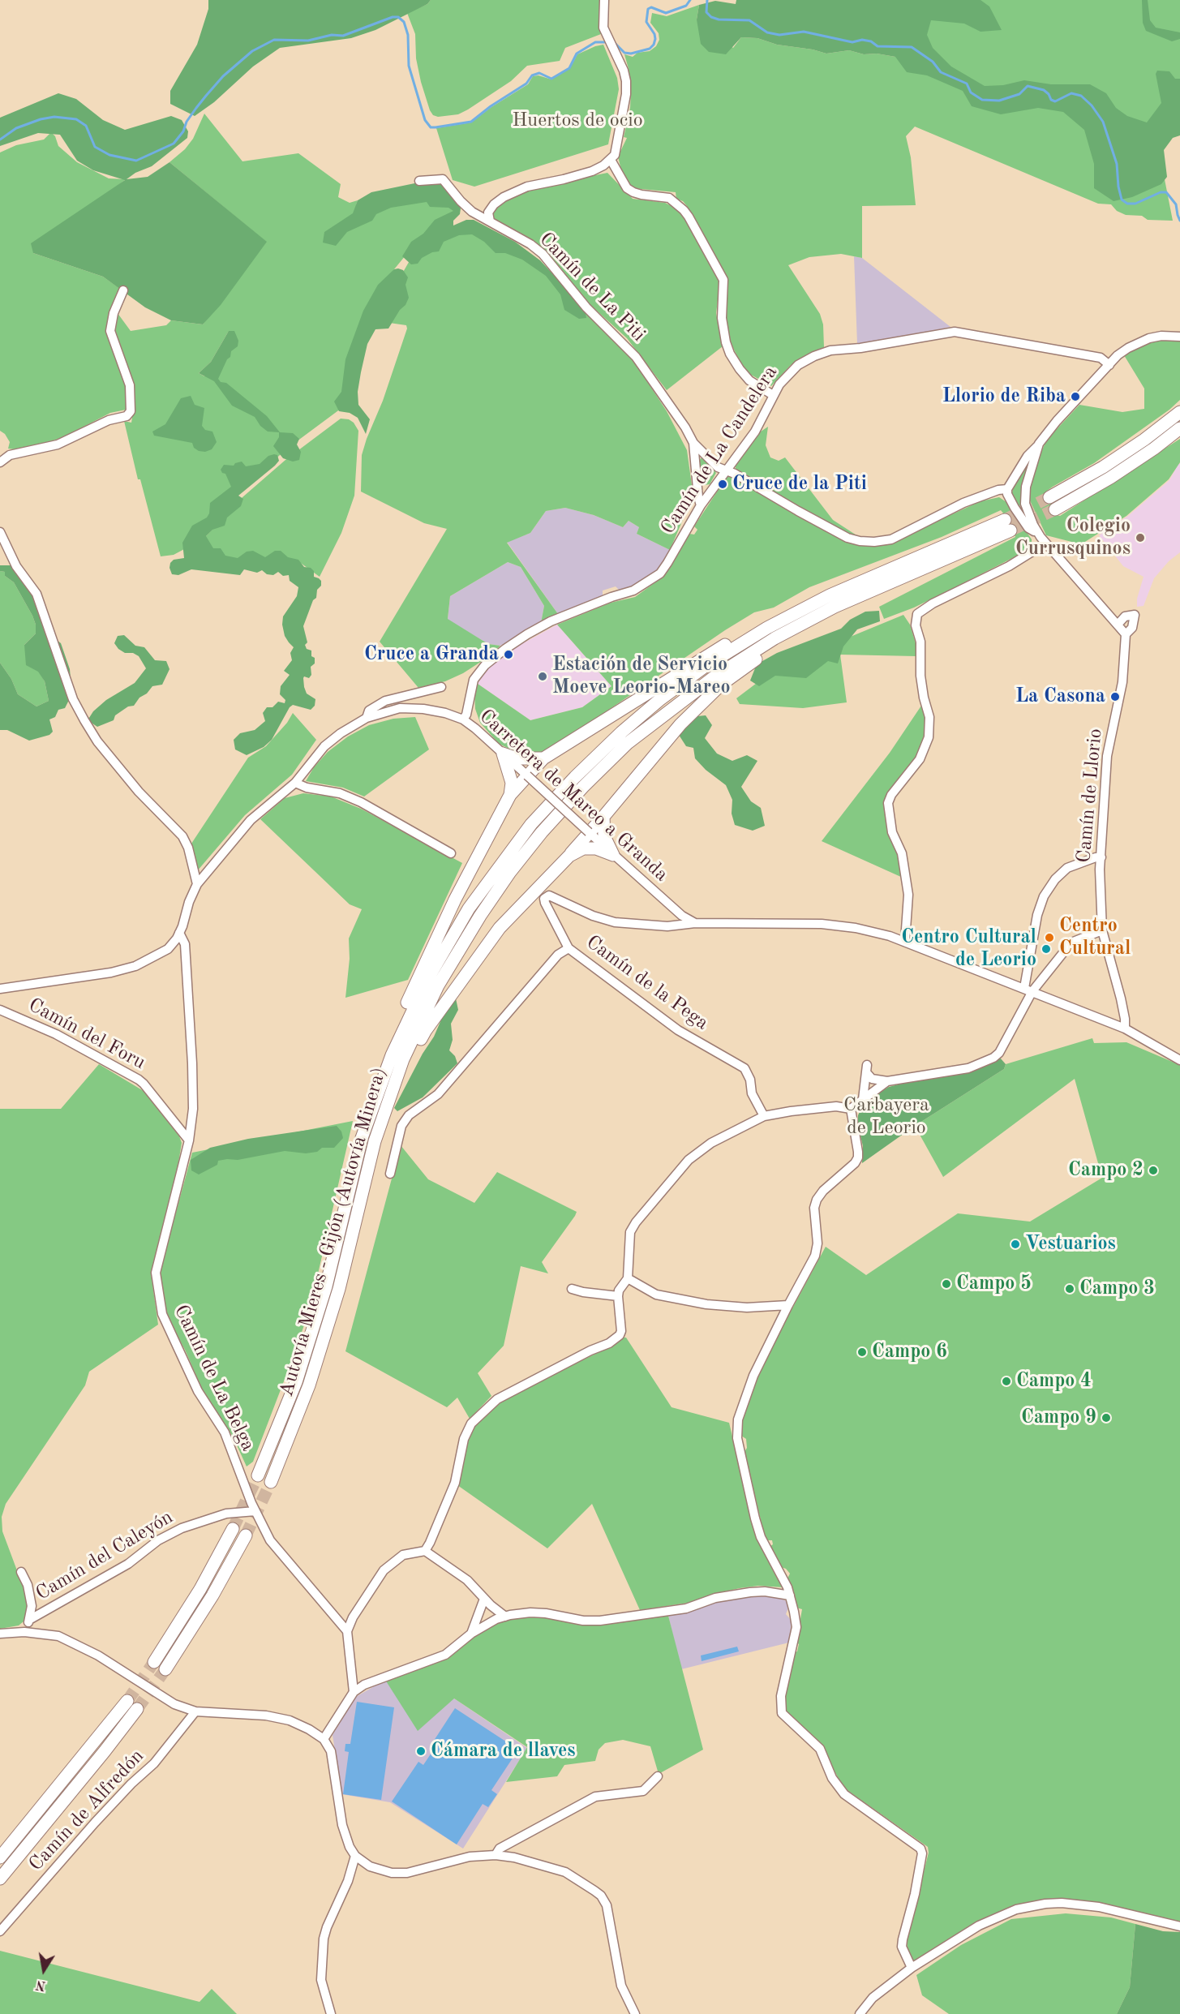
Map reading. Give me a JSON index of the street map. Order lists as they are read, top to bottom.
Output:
{
  "streets": {
    "highway": ["Autovía Mieres - Gijón (Autovía Minera)"],
    "street": [
      "Camín de La Piti",
      "Camín de La Candelera",
      "Carretera de Mareo a Granda",
      "Camín de Llorio",
      "Camín de la Pega",
      "Camín del Foru",
      "Camín de La Belga",
      "Camín del Caleyón",
      "Camín de Alfredón"
    ]
  },
  "crossings": [
    ["Camín de La Piti", "Camín de La Candelera"],
    ["Camín de La Candelera", "Carretera de Mareo a Granda"],
    ["Carretera de Mareo a Granda", "Camín de la Pega"],
    ["Carretera de Mareo a Granda", "Camín de La Belga"],
    ["Camín del Foru", "Camín de La Belga"],
    ["Camín de La Belga", "Camín del Caleyón"]
  ],
  "parks": ["Huertos de ocio", "Carbayera de Leorio"],
  "places": [
    "Llorio de Riba",
    "Cruce de la Piti",
    "Colegio Currusquinos",
    "Cruce a Granda",
    "Estación de Servicio Moeve Leorio-Mareo",
    "La Casona",
    "Centro Cultural",
    "Centro Cultural de Leorio",
    "Campo 2",
    "Vestuarios",
    "Campo 5",
    "Campo 3",
    "Campo 6",
    "Campo 4",
    "Campo 9",
    "Cámara de llaves"
  ],
  "north": "bottom"
}
